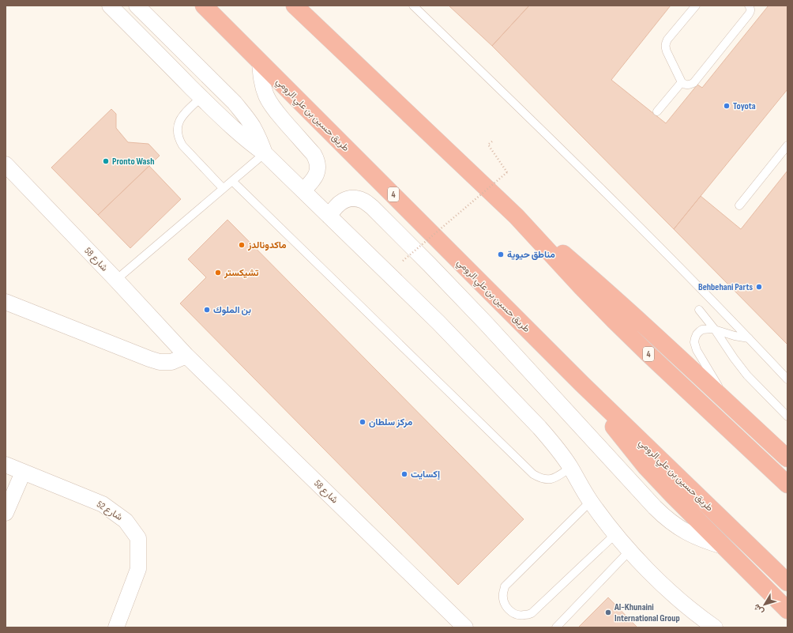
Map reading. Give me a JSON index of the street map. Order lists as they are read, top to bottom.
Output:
{
  "streets": {
    "highway": ["طريق حسين بن علي الرومي", "4"],
    "street": ["شارع 58", "شارع 52"]
  },
  "places": [
    "Toyota",
    "Pronto Wash",
    "ماكدونالدز",
    "مناطق حيوية",
    "تشيكستر",
    "Behbehani Parts",
    "بن الملوك",
    "مركز سلطان",
    "إكسايت",
    "Al-Khunaini International Group"
  ],
  "north": "bottom left"
}
